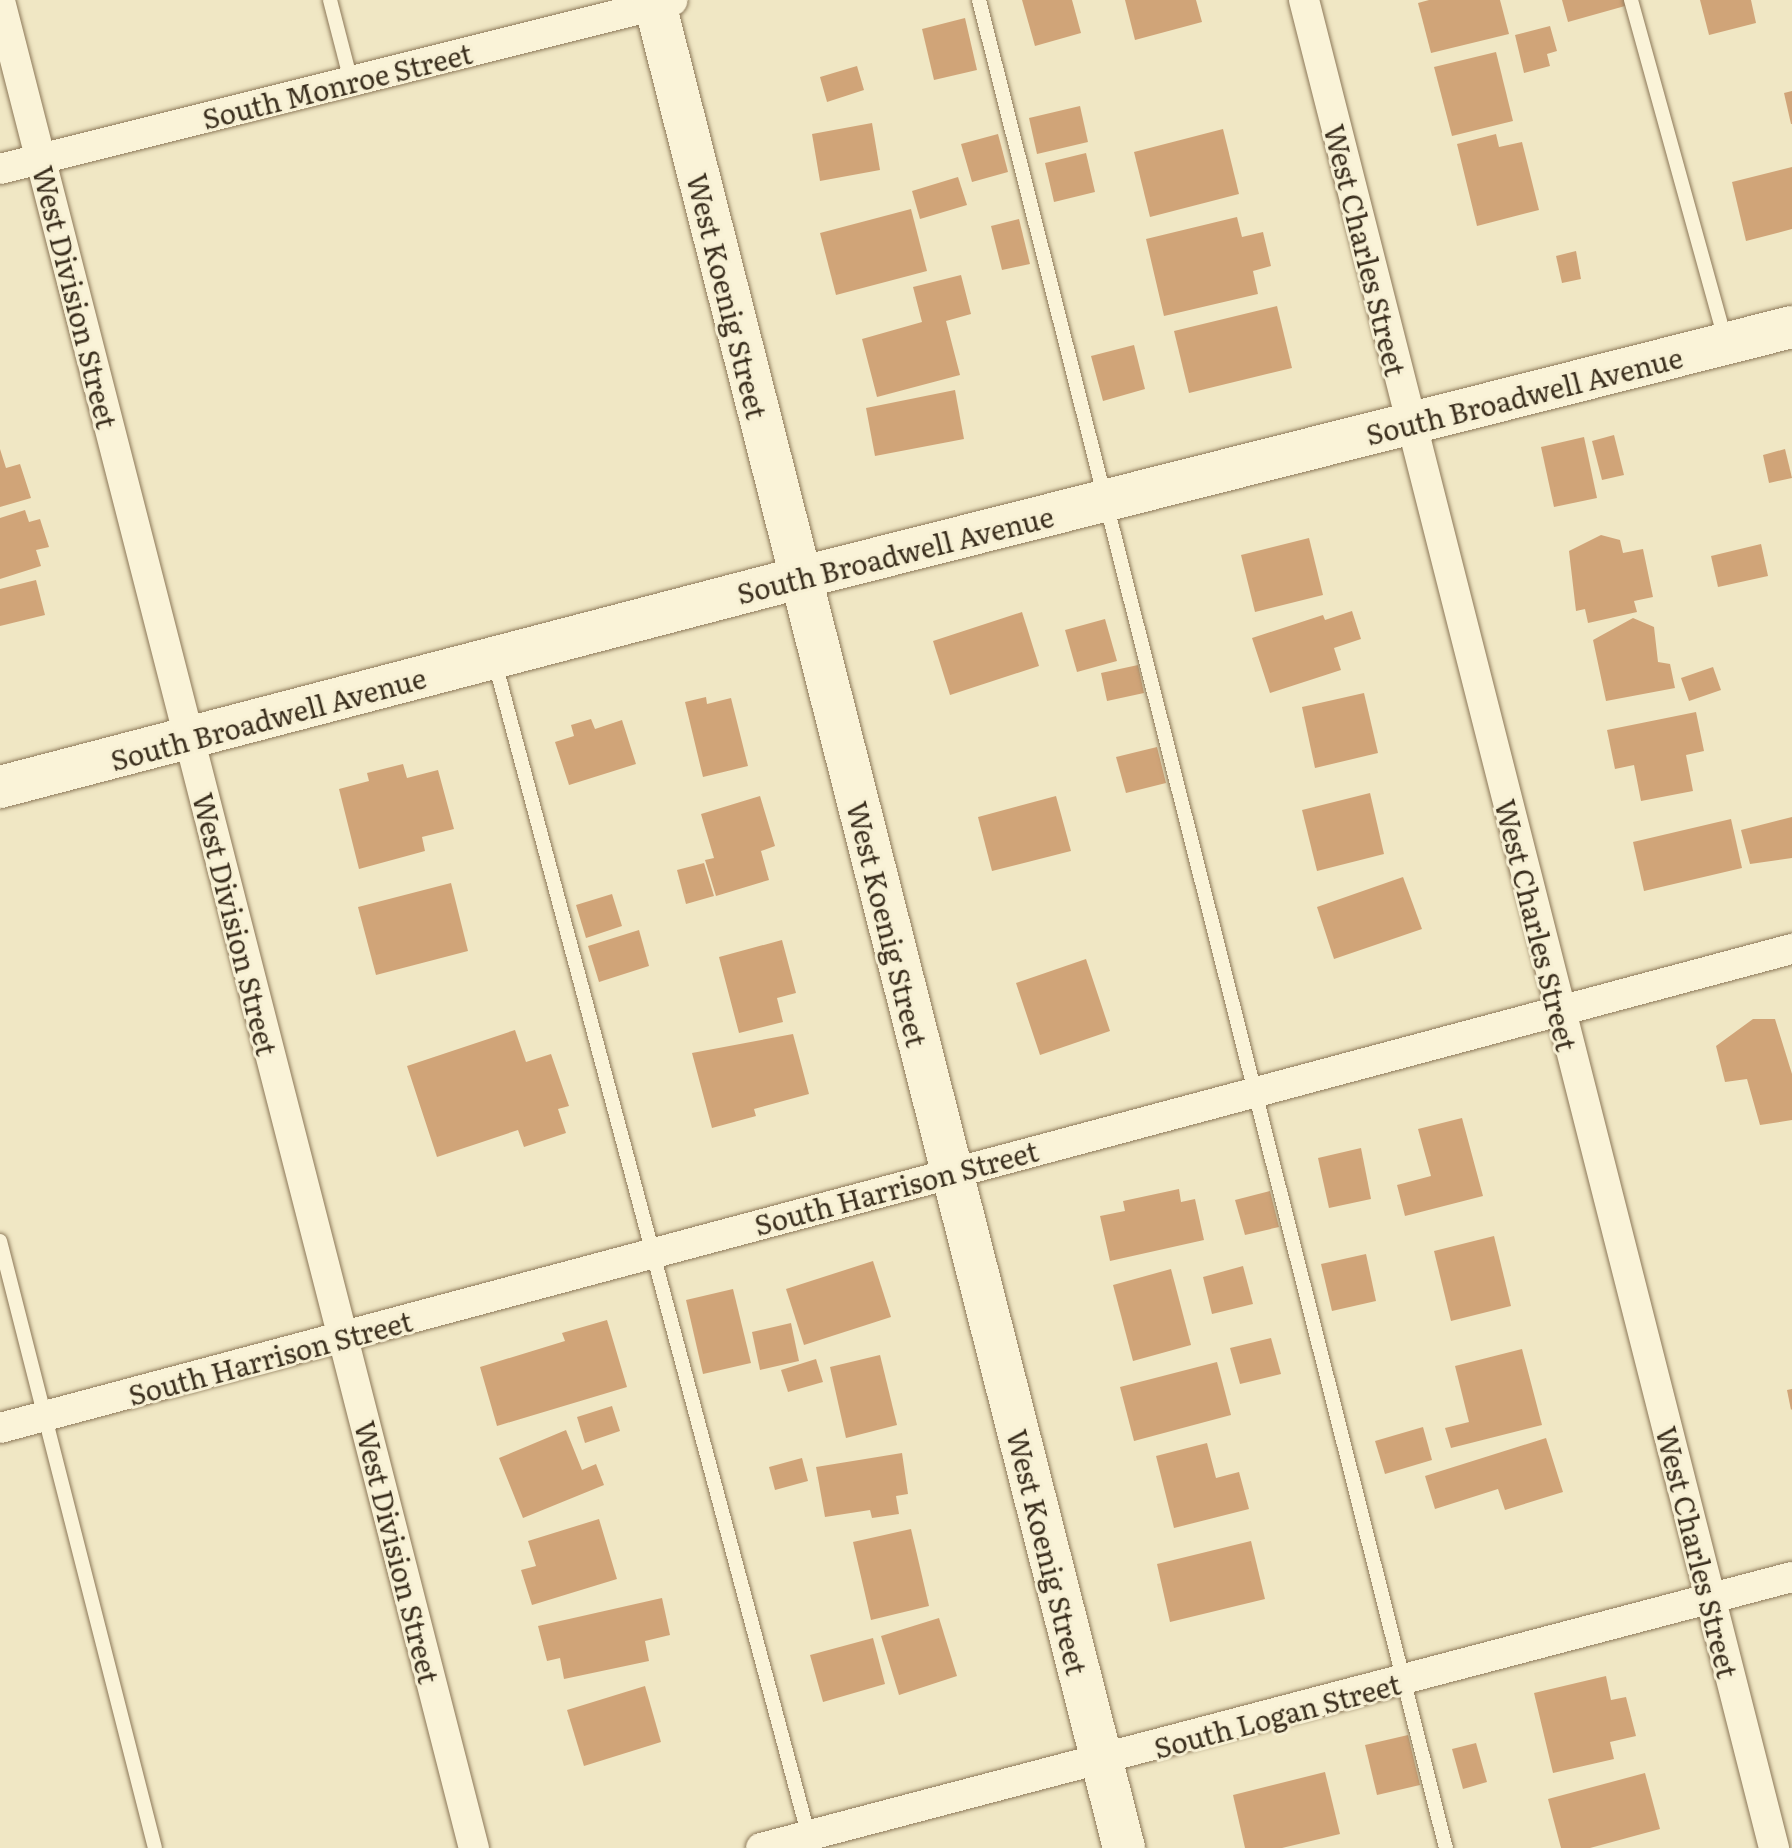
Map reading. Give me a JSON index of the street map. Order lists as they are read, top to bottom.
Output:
{
  "streets": {
    "street": [
      "South Monroe Street",
      "West Charles Street",
      "West Koenig Street",
      "West Division Street",
      "South Broadwell Avenue",
      "South Harrison Street",
      "South Logan Street"
    ]
  },
  "crossings": [
    ["South Monroe Street", "West Koenig Street"],
    ["South Monroe Street", "West Division Street"],
    ["West Charles Street", "South Broadwell Avenue"],
    ["West Charles Street", "South Harrison Street"],
    ["West Charles Street", "South Logan Street"],
    ["West Koenig Street", "South Broadwell Avenue"],
    ["West Koenig Street", "South Harrison Street"],
    ["West Koenig Street", "South Logan Street"],
    ["West Division Street", "South Broadwell Avenue"],
    ["West Division Street", "South Harrison Street"]
  ]
}
